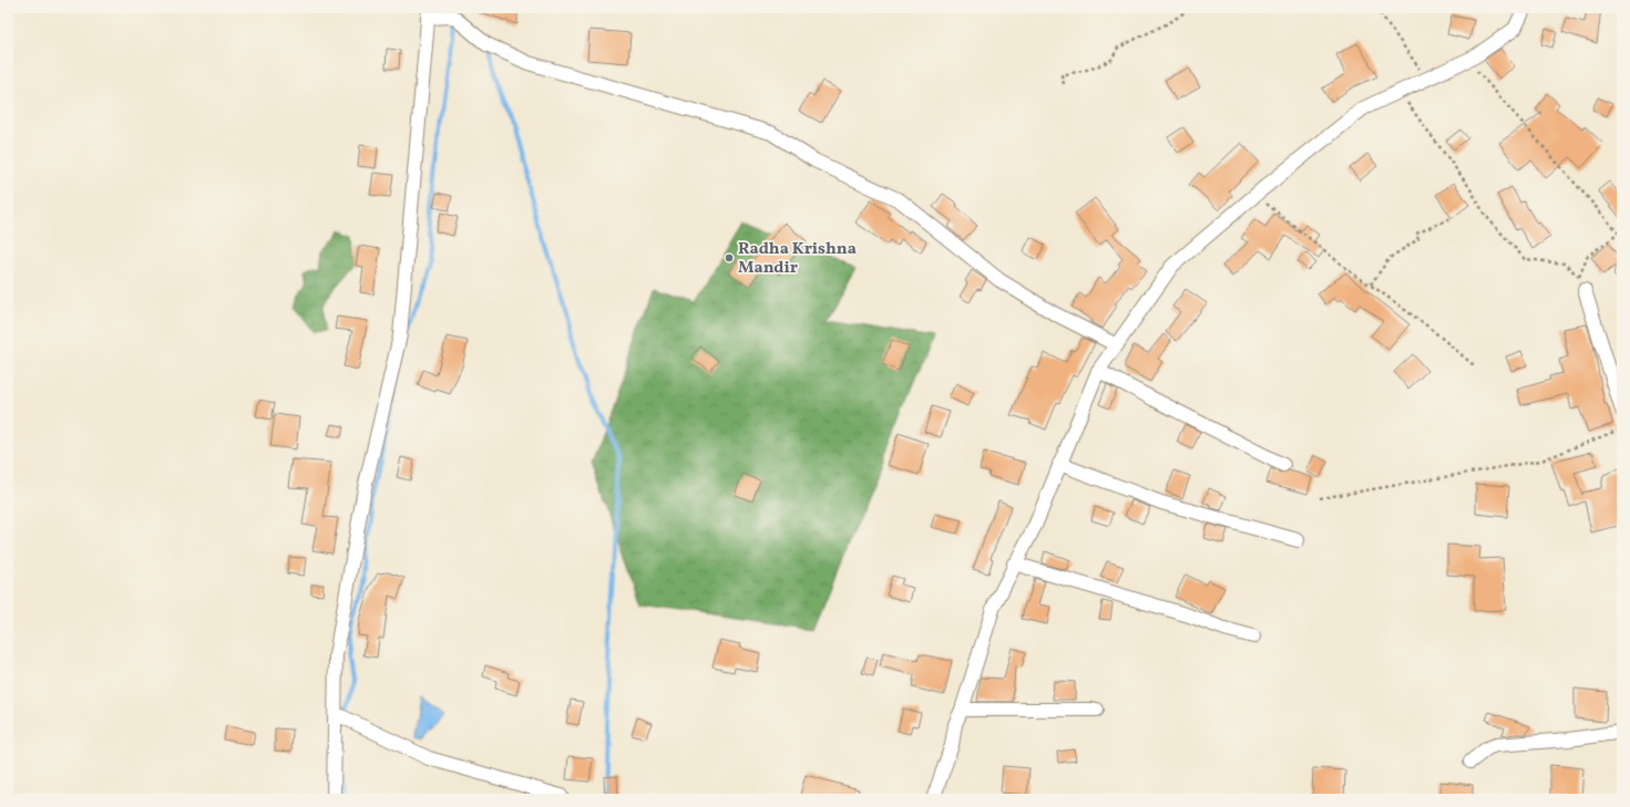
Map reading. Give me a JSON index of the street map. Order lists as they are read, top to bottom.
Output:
{
  "places": ["Radha Krishna Mandir"]
}
